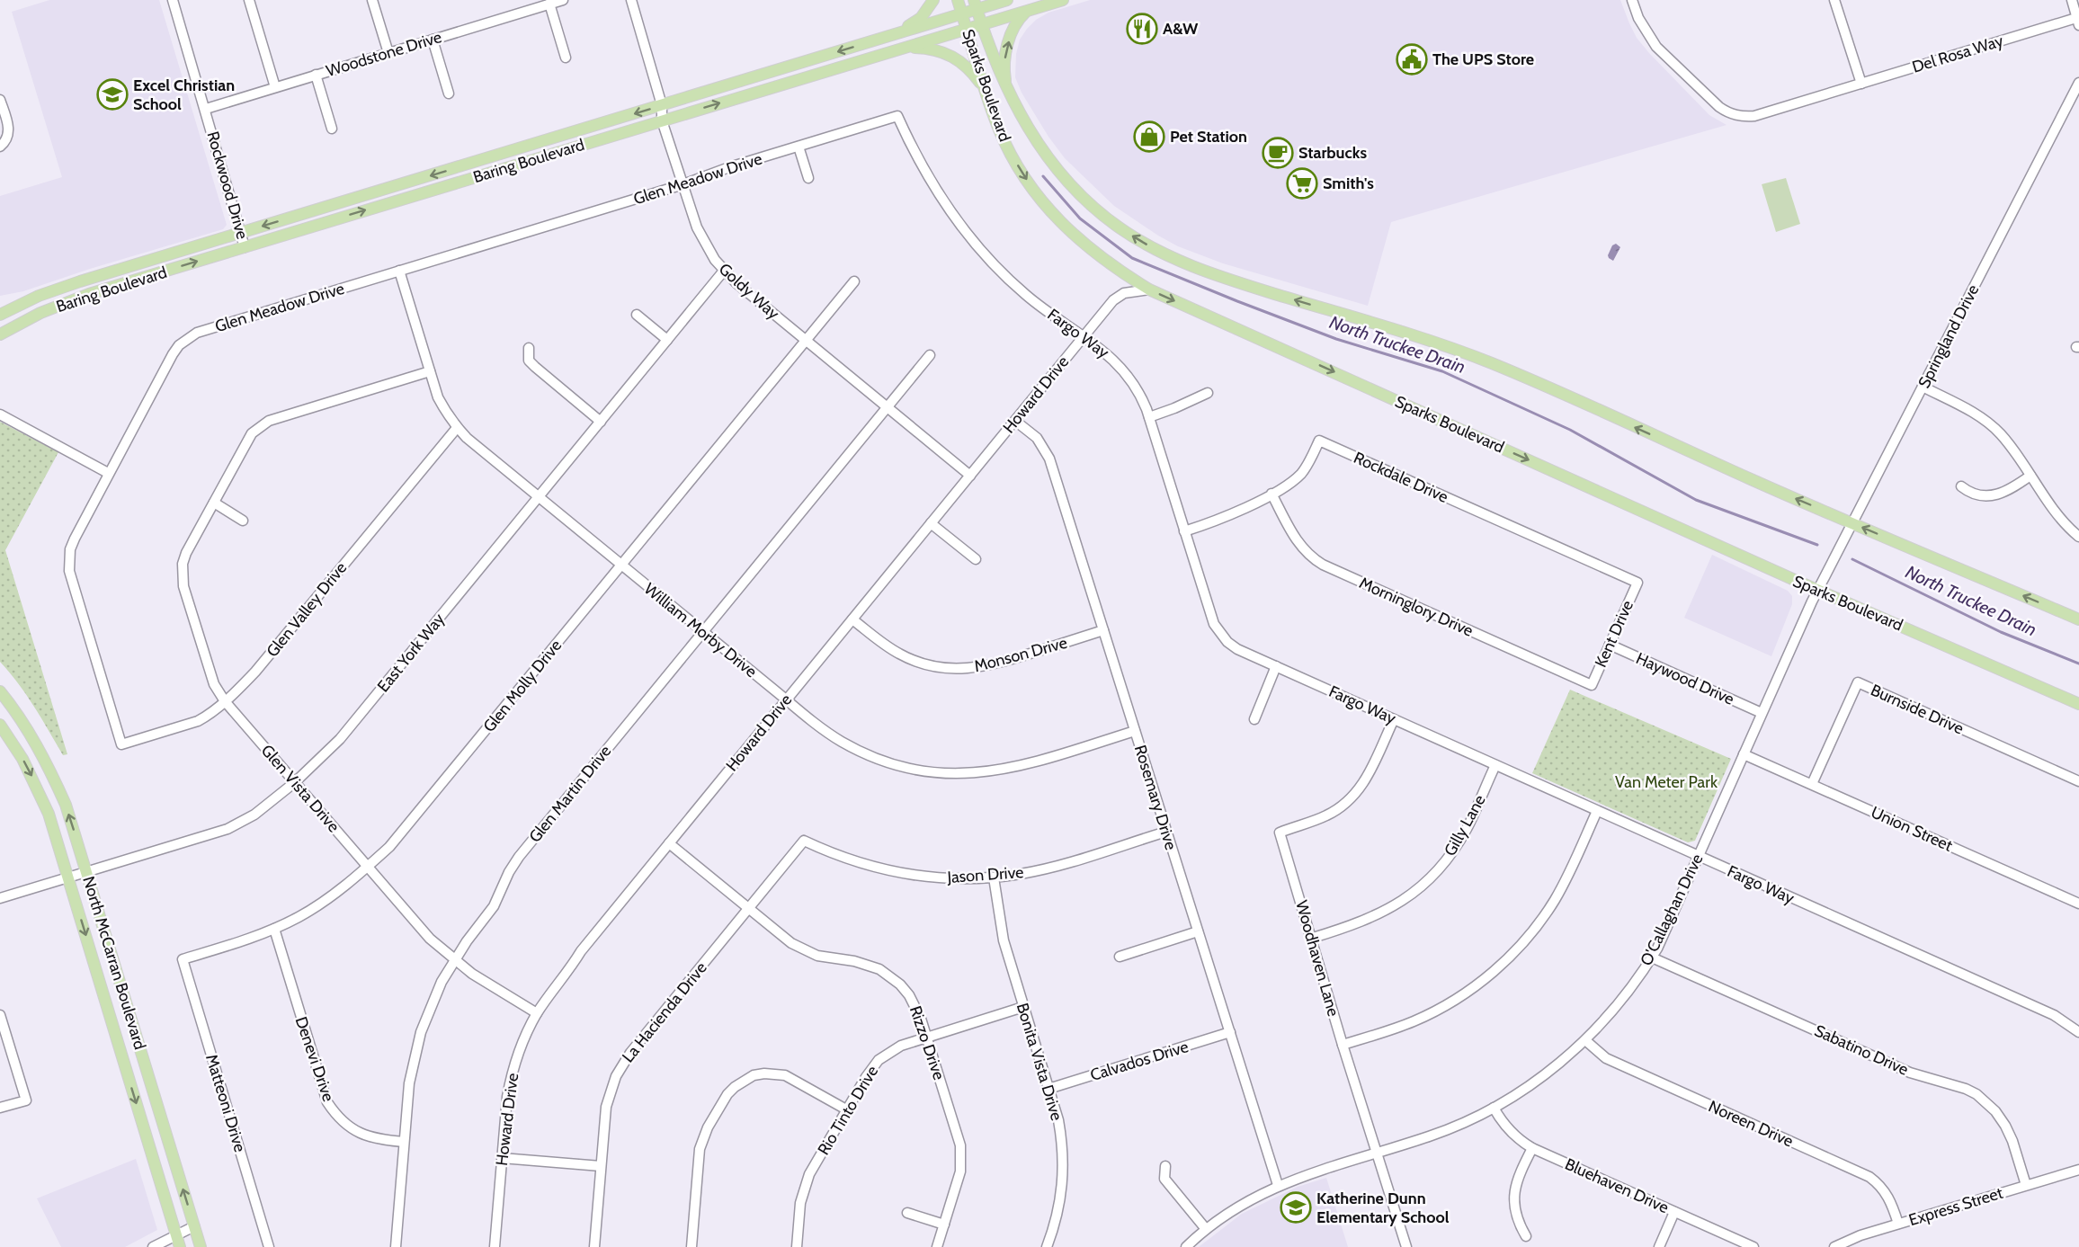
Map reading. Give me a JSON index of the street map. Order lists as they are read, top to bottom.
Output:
{
  "streets": {
    "main road": ["Sparks Boulevard", "Baring Boulevard", "North McCarran Boulevard"],
    "street": [
      "Woodstone Drive",
      "Del Rosa Way",
      "Glen Meadow Drive",
      "Rockwood Drive",
      "Goldy Way",
      "Fargo Way",
      "Springland Drive",
      "Howard Drive",
      "Rockdale Drive",
      "Morninglory Drive",
      "Glen Valley Drive",
      "William Morby Drive",
      "Kent Drive",
      "East York Way",
      "Monson Drive",
      "Haywood Drive",
      "Glen Molly Drive",
      "Burnside Drive",
      "Glen Vista Drive",
      "Glen Martin Drive",
      "Rosemary Drive",
      "Gilly Lane",
      "Union Street",
      "Jason Drive",
      "O'Callaghan Drive",
      "Woodhaven Lane",
      "La Hacienda Drive",
      "Rizzo Drive",
      "Sabatino Drive",
      "Denevi Drive",
      "Calvados Drive",
      "Bonita Vista Drive",
      "Matteoni Drive",
      "Rio Tinto Drive",
      "Noreen Drive",
      "Bluehaven Drive",
      "Express Street"
    ]
  },
  "crossings": [
    ["Woodstone Drive", "Rockwood Drive"],
    ["Sparks Boulevard", "Baring Boulevard"],
    ["Sparks Boulevard", "Springland Drive"],
    ["Sparks Boulevard", "Howard Drive"],
    ["Sparks Boulevard", "O'Callaghan Drive"],
    ["Baring Boulevard", "Rockwood Drive"],
    ["Baring Boulevard", "Goldy Way"],
    ["Glen Meadow Drive", "Goldy Way"],
    ["Glen Meadow Drive", "Fargo Way"],
    ["Glen Meadow Drive", "Glen Valley Drive"],
    ["Glen Meadow Drive", "William Morby Drive"],
    ["Goldy Way", "Howard Drive"],
    ["Goldy Way", "East York Way"],
    ["Goldy Way", "Glen Molly Drive"],
    ["Goldy Way", "Glen Martin Drive"],
    ["Fargo Way", "Howard Drive"],
    ["Fargo Way", "Rockdale Drive"],
    ["Fargo Way", "Gilly Lane"],
    ["Fargo Way", "O'Callaghan Drive"],
    ["Fargo Way", "Woodhaven Lane"],
    ["Springland Drive", "O'Callaghan Drive"],
    ["Howard Drive", "William Morby Drive"],
    ["Howard Drive", "Monson Drive"],
    ["Howard Drive", "Glen Vista Drive"],
    ["Howard Drive", "Rosemary Drive"],
    ["Howard Drive", "Rizzo Drive"],
    ["Rockdale Drive", "Morninglory Drive"],
    ["Rockdale Drive", "Kent Drive"],
    ["Morninglory Drive", "Kent Drive"],
    ["Glen Valley Drive", "William Morby Drive"],
    ["Glen Valley Drive", "Glen Vista Drive"],
    ["William Morby Drive", "East York Way"],
    ["William Morby Drive", "Glen Molly Drive"],
    ["William Morby Drive", "Glen Vista Drive"],
    ["William Morby Drive", "Glen Martin Drive"],
    ["William Morby Drive", "Rosemary Drive"],
    ["Kent Drive", "Haywood Drive"],
    ["East York Way", "Glen Vista Drive"],
    ["East York Way", "North McCarran Boulevard"],
    ["Monson Drive", "Rosemary Drive"],
    ["Haywood Drive", "O'Callaghan Drive"],
    ["Glen Molly Drive", "Glen Vista Drive"],
    ["Glen Molly Drive", "Denevi Drive"],
    ["Glen Molly Drive", "Matteoni Drive"],
    ["Burnside Drive", "Union Street"],
    ["Glen Vista Drive", "Glen Martin Drive"],
    ["Glen Martin Drive", "Denevi Drive"],
    ["Rosemary Drive", "Jason Drive"],
    ["Rosemary Drive", "O'Callaghan Drive"],
    ["Rosemary Drive", "Calvados Drive"],
    ["Gilly Lane", "Woodhaven Lane"],
    ["Union Street", "O'Callaghan Drive"],
    ["Jason Drive", "La Hacienda Drive"],
    ["Jason Drive", "Bonita Vista Drive"],
    ["O'Callaghan Drive", "Woodhaven Lane"],
    ["O'Callaghan Drive", "Sabatino Drive"],
    ["O'Callaghan Drive", "Noreen Drive"],
    ["O'Callaghan Drive", "Bluehaven Drive"],
    ["La Hacienda Drive", "Rizzo Drive"],
    ["Rizzo Drive", "Rio Tinto Drive"],
    ["Sabatino Drive", "Express Street"],
    ["Calvados Drive", "Bonita Vista Drive"],
    ["Bonita Vista Drive", "Rio Tinto Drive"],
    ["Noreen Drive", "Express Street"]
  ],
  "water": ["North Truckee Drain"],
  "parks": ["Van Meter Park"],
  "places": {
    "restaurant": ["A&W"],
    "public building": ["The UPS Store"],
    "school or university": ["Excel Christian School", "Katherine Dunn Elementary School"],
    "shop": ["Pet Station"],
    "cafe": ["Starbucks"],
    "supermarket": ["Smith's"]
  }
}
